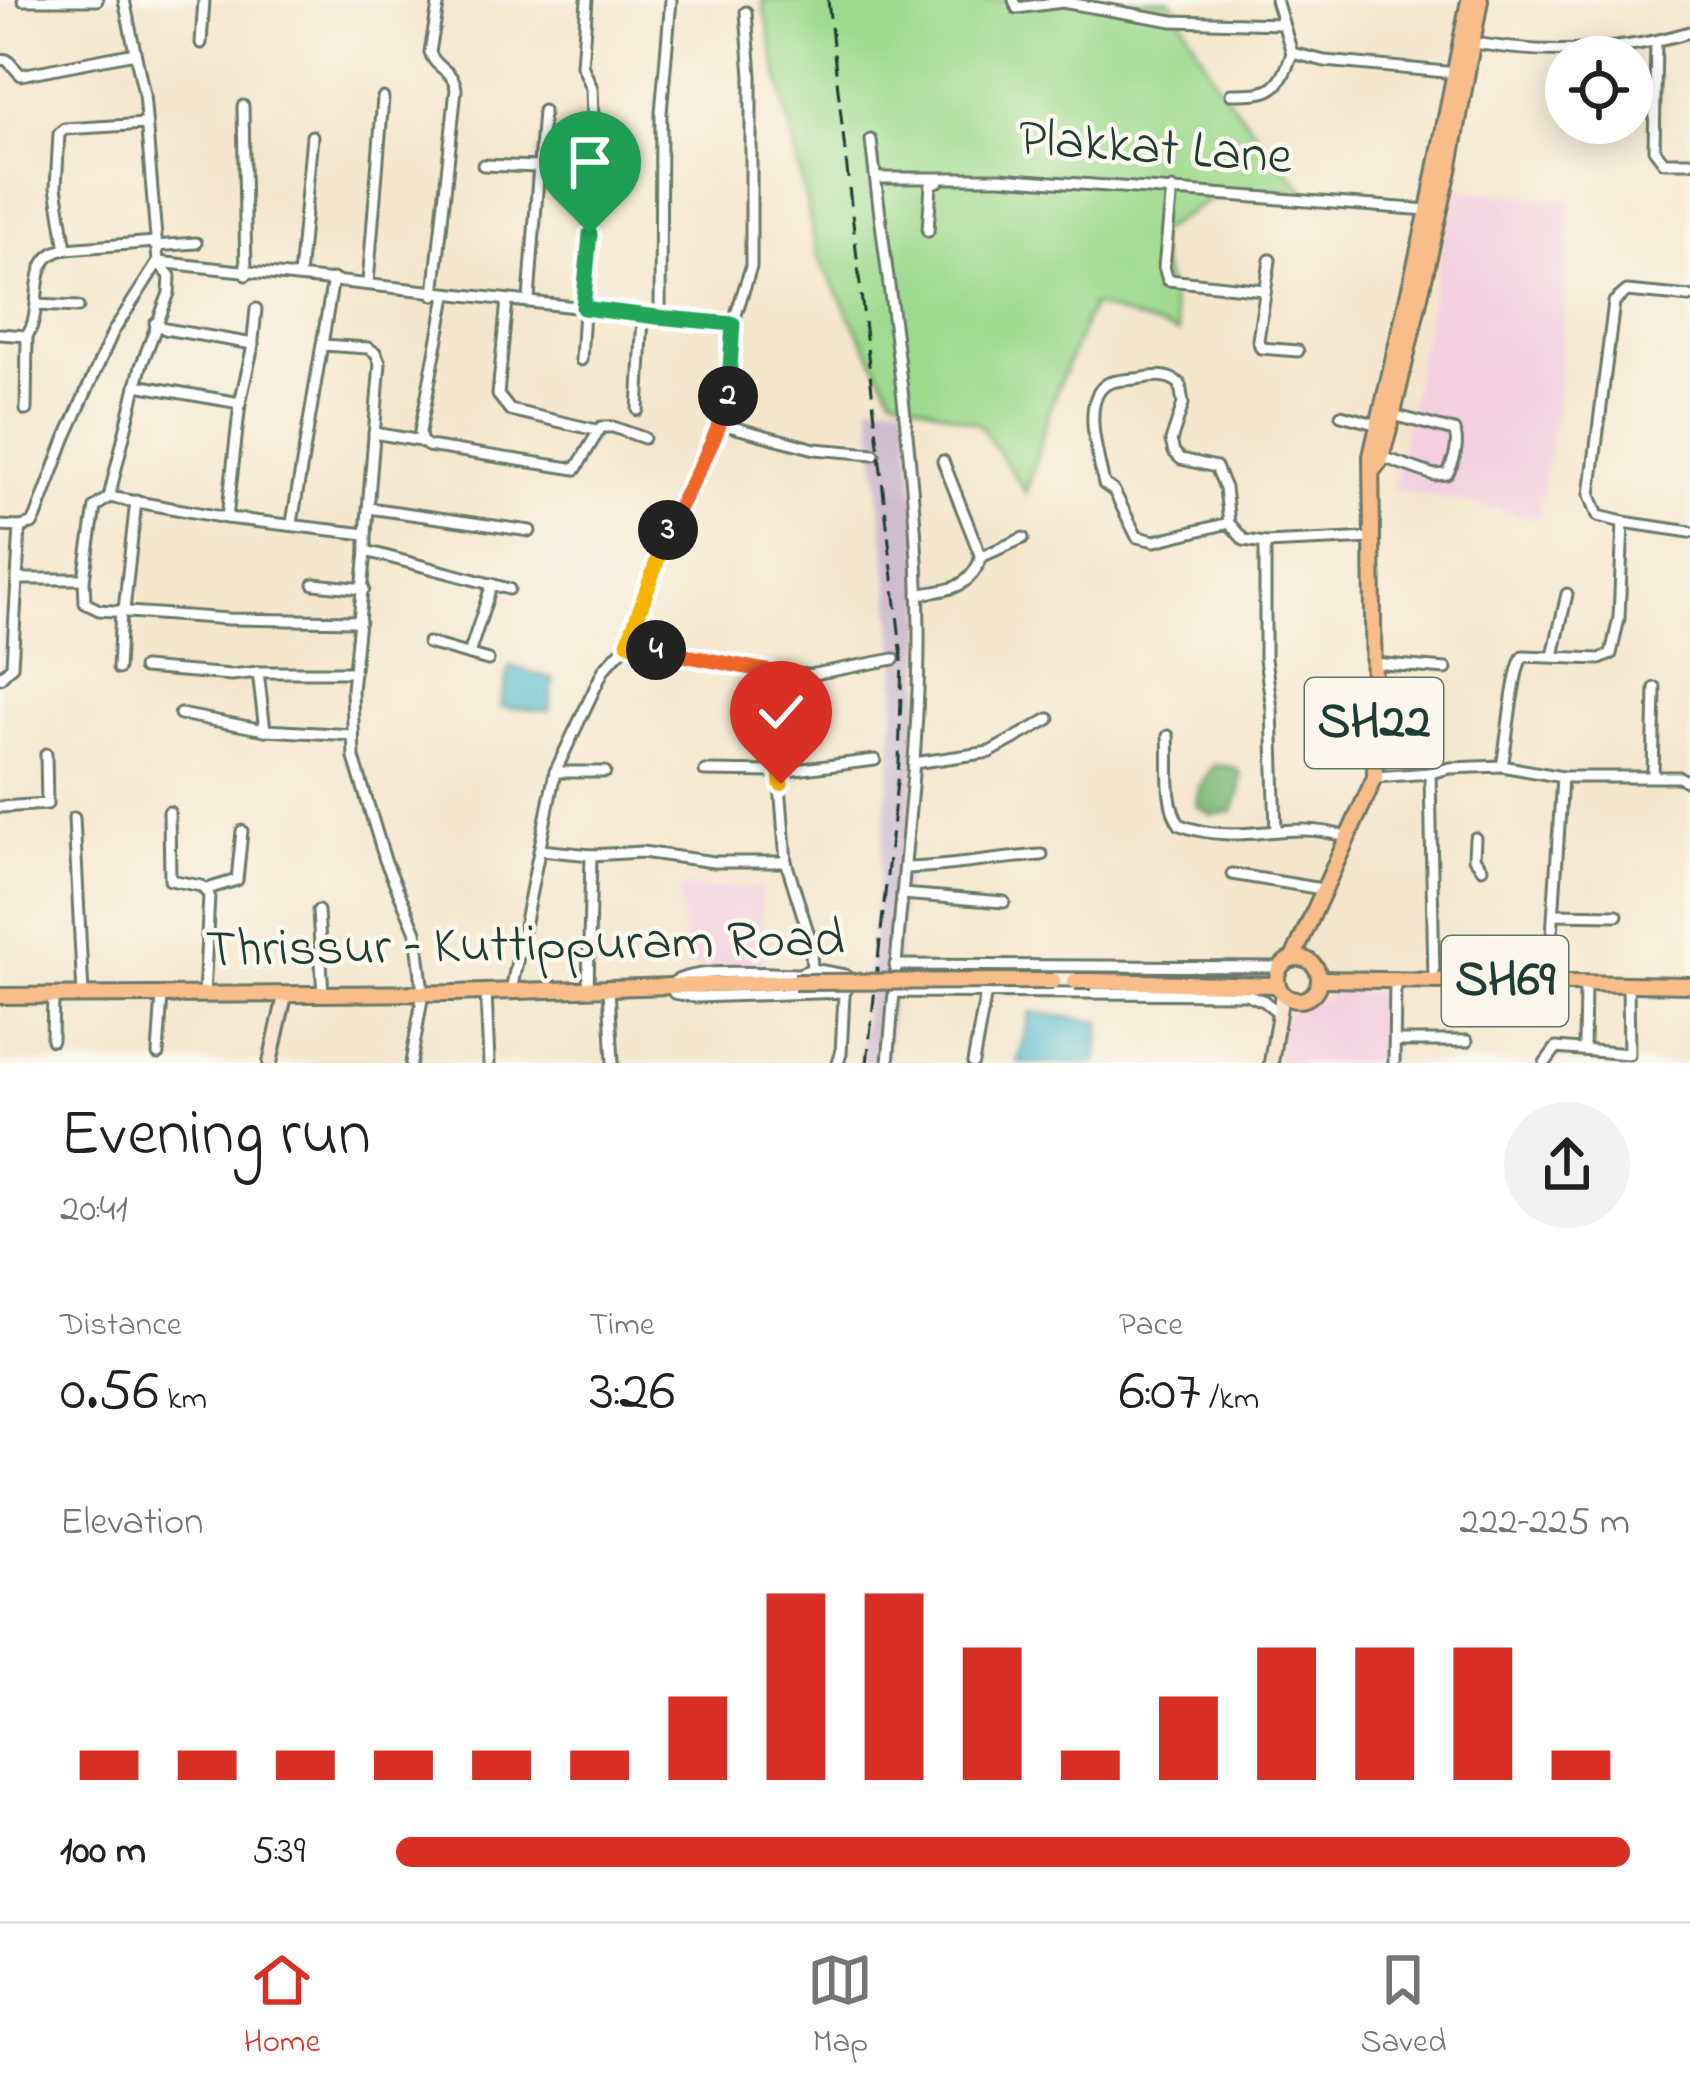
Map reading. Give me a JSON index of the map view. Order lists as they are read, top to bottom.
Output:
{
  "streets": {
    "main road": ["SH22", "Thrissur – Kuttippuram Road", "SH69"],
    "street": ["Plakkat Lane"]
  },
  "crossings": [
    ["Plakkat Lane", "SH22"],
    ["SH22", "Thrissur – Kuttippuram Road"],
    ["SH22", "SH69"],
    ["Thrissur – Kuttippuram Road", "SH69"]
  ],
  "page": {
    "pins": ["2", "3", "4"],
    "heading": ["Evening run", "20:41"],
    "stats": [
      ["Distance", "0.56 km"],
      ["Time", "3:26"],
      ["Pace", "6:07 /km"]
    ],
    "chart": ["Elevation", "222–225 m"],
    "list": [
      {
        "name": "100 m",
        "note": "5:39"
      }
    ],
    "tabs": ["Home", "Map", "Saved"]
  }
}
